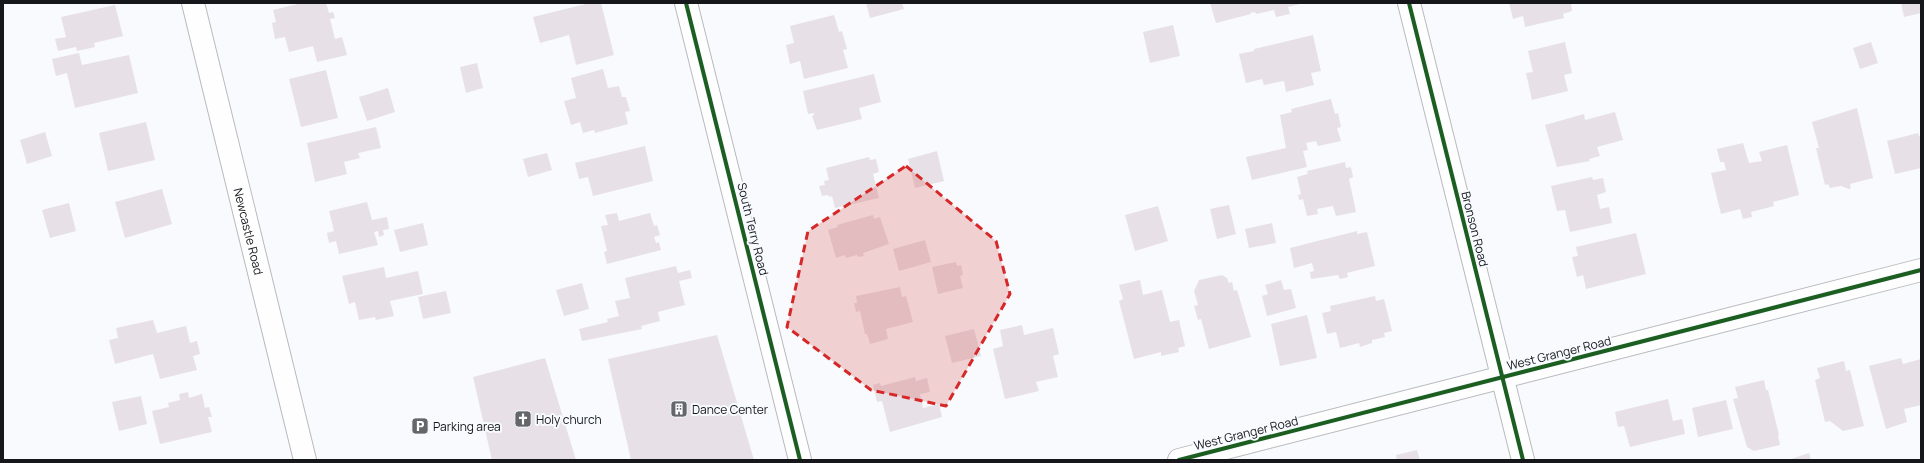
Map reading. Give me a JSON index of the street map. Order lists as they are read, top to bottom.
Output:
{
  "streets": {
    "street": [
      "South Terry Road",
      "Bronson Road",
      "Newcastle Road",
      "West Granger Road"
    ]
  },
  "crossings": [
    ["Bronson Road", "West Granger Road"]
  ],
  "places": {
    "building": ["Dance Center"],
    "church": ["Holy church"],
    "parking": ["Parking area"]
  }
}
